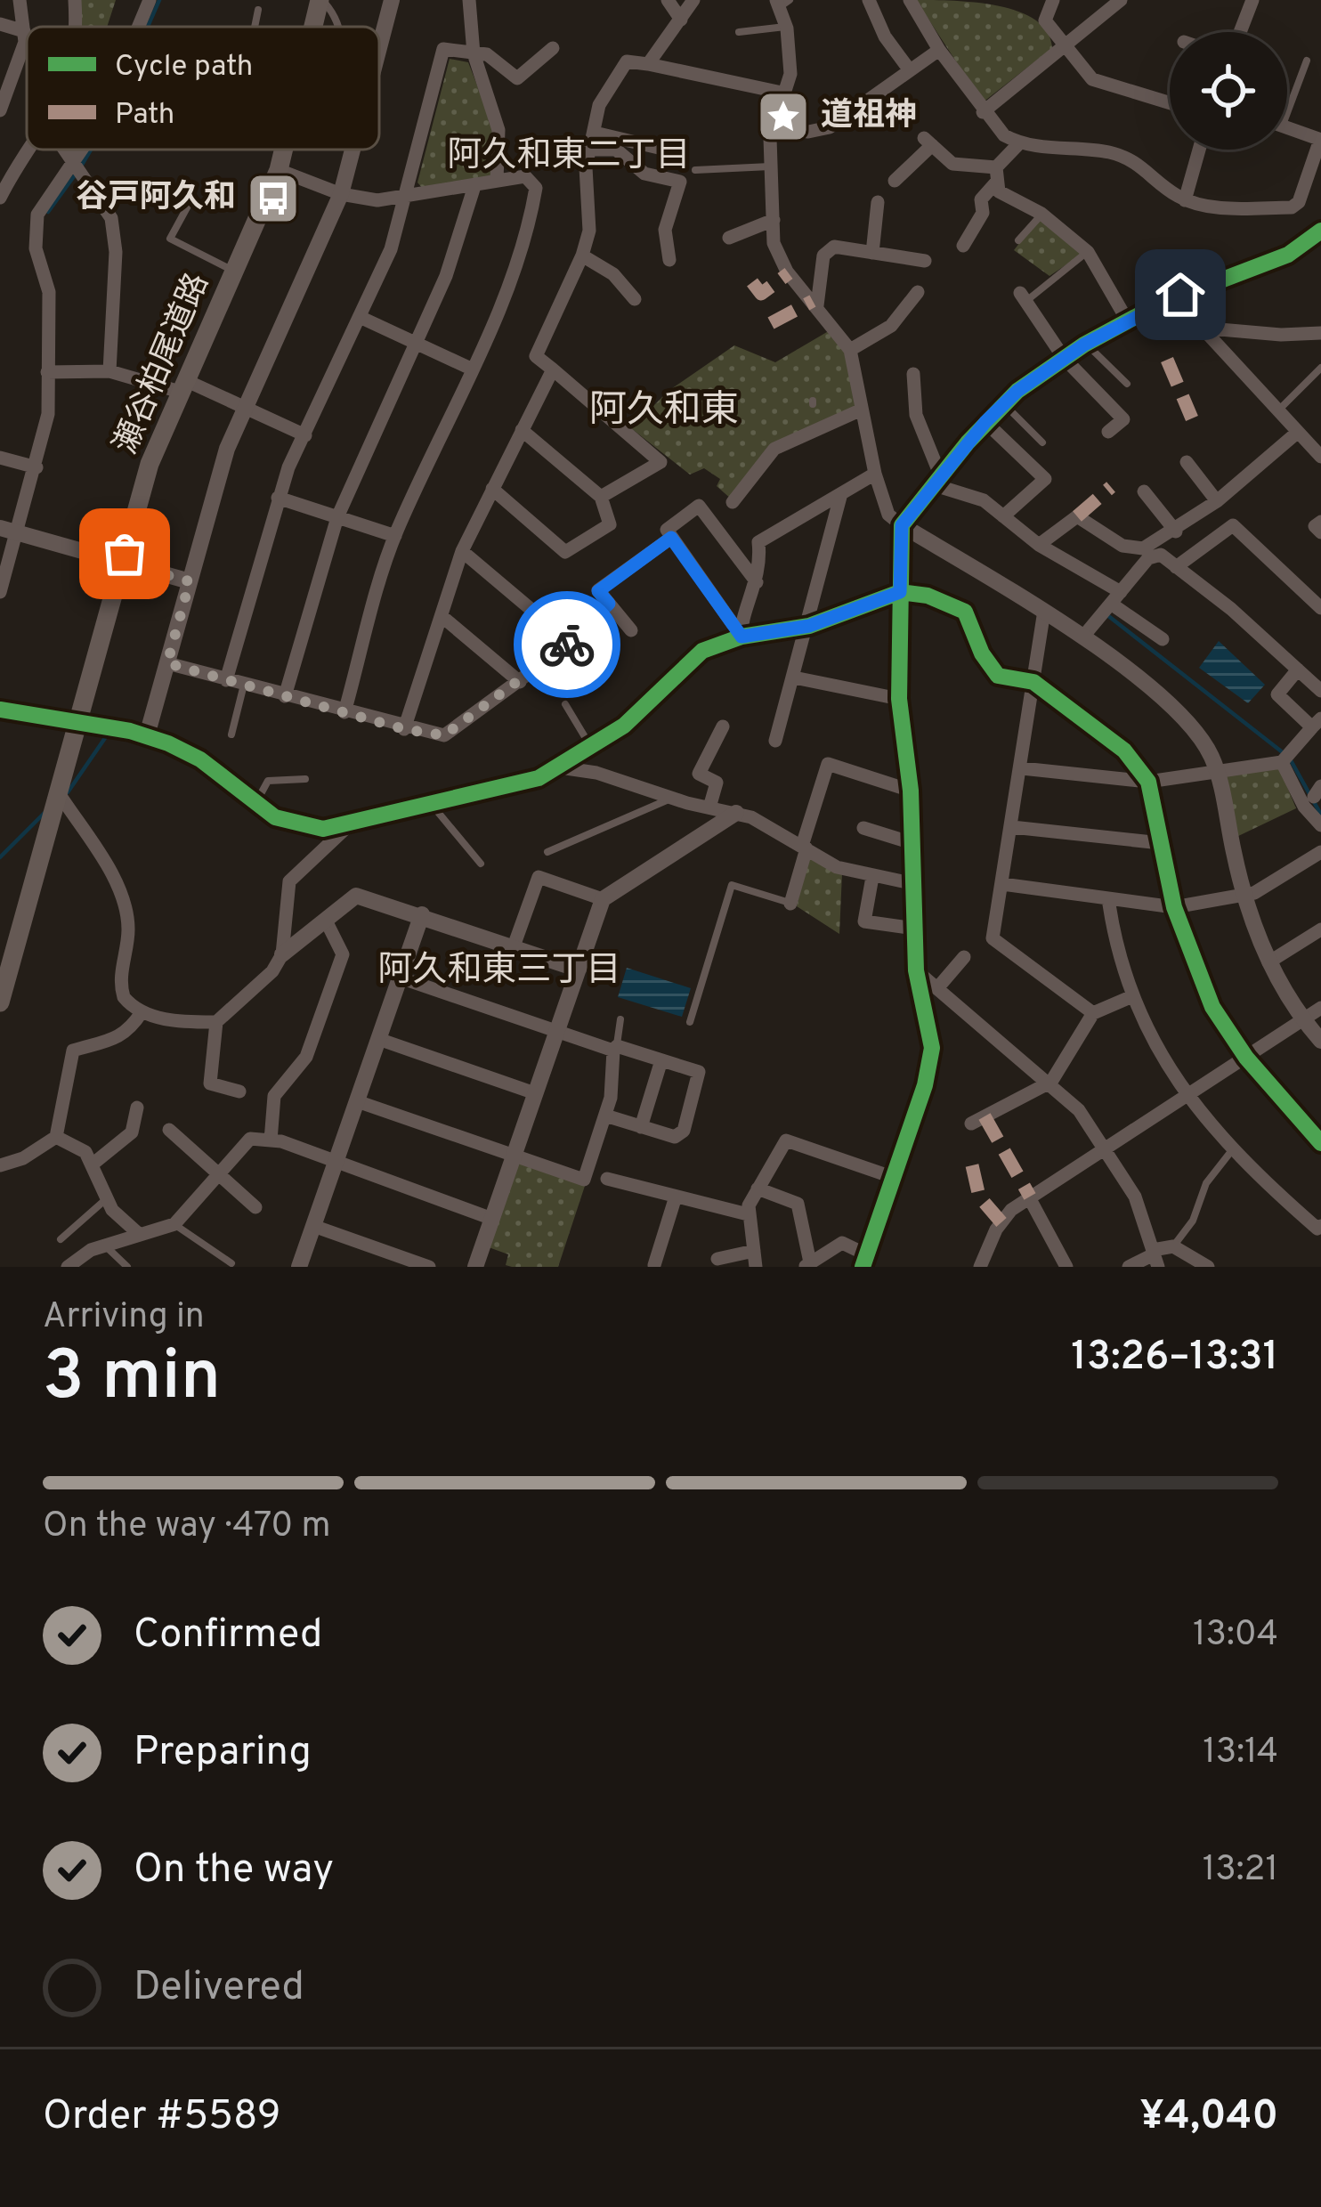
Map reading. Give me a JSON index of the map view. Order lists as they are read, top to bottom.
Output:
{
  "streets": {
    "main road": ["瀬谷柏尾道路"]
  },
  "districts": ["阿久和東二丁目", "阿久和東", "阿久和東三丁目"],
  "places": {
    "place": ["道祖神"],
    "bus stop": ["谷戸阿久和"]
  },
  "legend": ["Cycle path", "Path"],
  "page": {
    "heading": ["3 min", "Arriving in", "13:26–13:31"],
    "panel": ["Order #5589", "¥4,040"],
    "bar": "On the way · 470 m",
    "list": [
      ["Confirmed", "13:04"],
      ["Preparing", "13:14"],
      ["On the way", "13:21"],
      "Delivered"
    ]
  }
}
